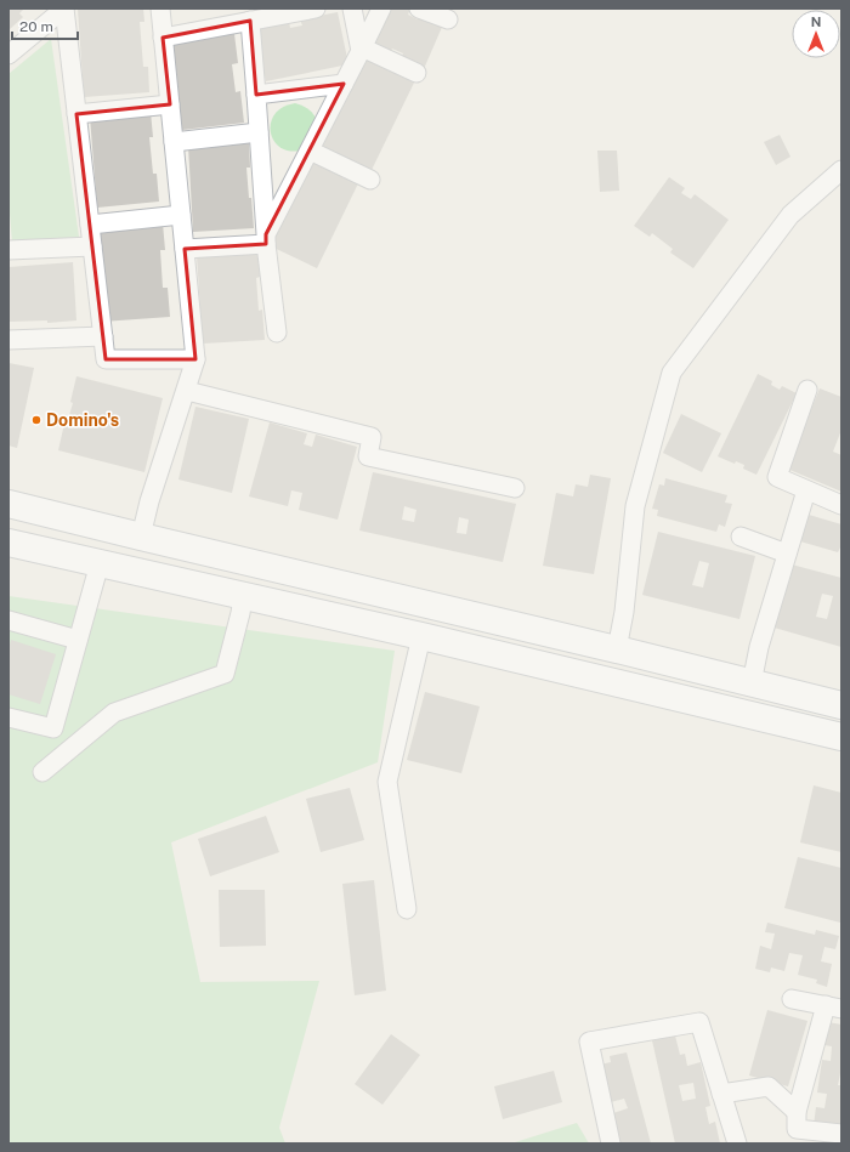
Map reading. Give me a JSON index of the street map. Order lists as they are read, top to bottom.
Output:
{
  "places": ["Domino's"],
  "scale_bar": "20 m",
  "north": "top"
}
